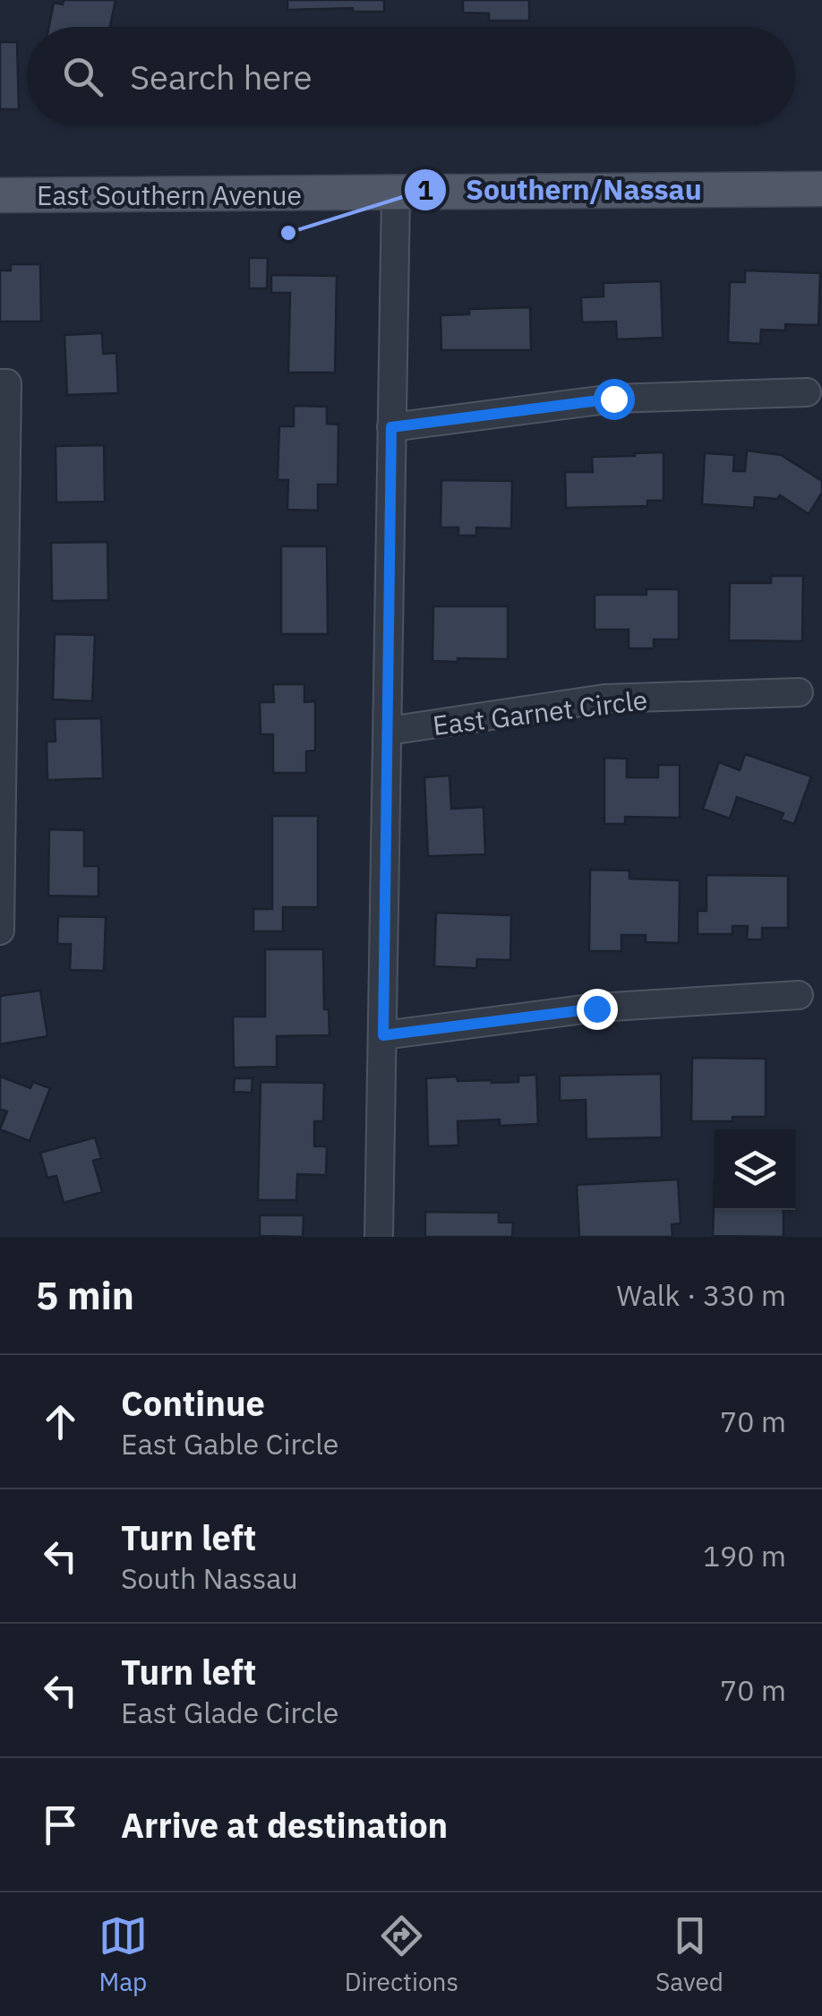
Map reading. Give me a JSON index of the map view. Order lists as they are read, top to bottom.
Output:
{
  "streets": {
    "main road": ["East Southern Avenue"],
    "street": ["East Garnet Circle"]
  },
  "places": ["Southern/Nassau"],
  "page": {
    "search": "Search here",
    "heading": ["5 min", "Walk · 330 m"],
    "list": [
      ["Continue", "East Gable Circle", "70 m"],
      ["Turn left", "South Nassau", "190 m"],
      ["Turn left", "East Glade Circle", "70 m"],
      "Arrive at destination"
    ],
    "nav": ["Map", "Directions", "Saved"]
  }
}
